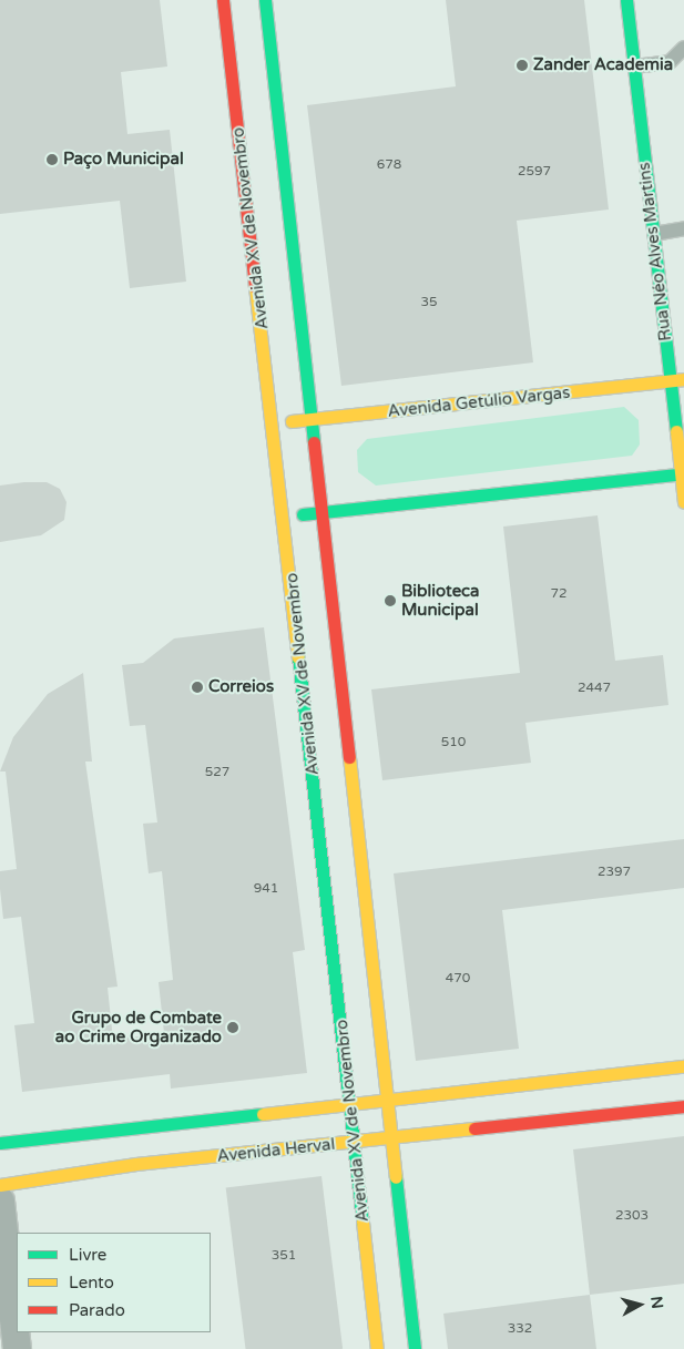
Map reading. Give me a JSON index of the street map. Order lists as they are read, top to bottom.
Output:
{
  "streets": {
    "main road": [
      "Avenida XV de Novembro",
      "Rua Néo Alves Martins",
      "Avenida Getúlio Vargas",
      "Avenida Herval"
    ]
  },
  "crossings": [
    ["Avenida XV de Novembro", "Avenida Getúlio Vargas"],
    ["Avenida XV de Novembro", "Avenida Herval"],
    ["Rua Néo Alves Martins", "Avenida Getúlio Vargas"]
  ],
  "places": [
    "Zander Academia",
    "Paço Municipal",
    "Biblioteca Municipal",
    "Correios",
    "Grupo de Combate ao Crime Organizado"
  ],
  "house_numbers": [
    "678",
    "2597",
    "35",
    "72",
    "2447",
    "510",
    "527",
    "2397",
    "941",
    "470",
    "2303",
    "351",
    "332"
  ],
  "legend": ["Livre", "Lento", "Parado"],
  "north": "right"
}
